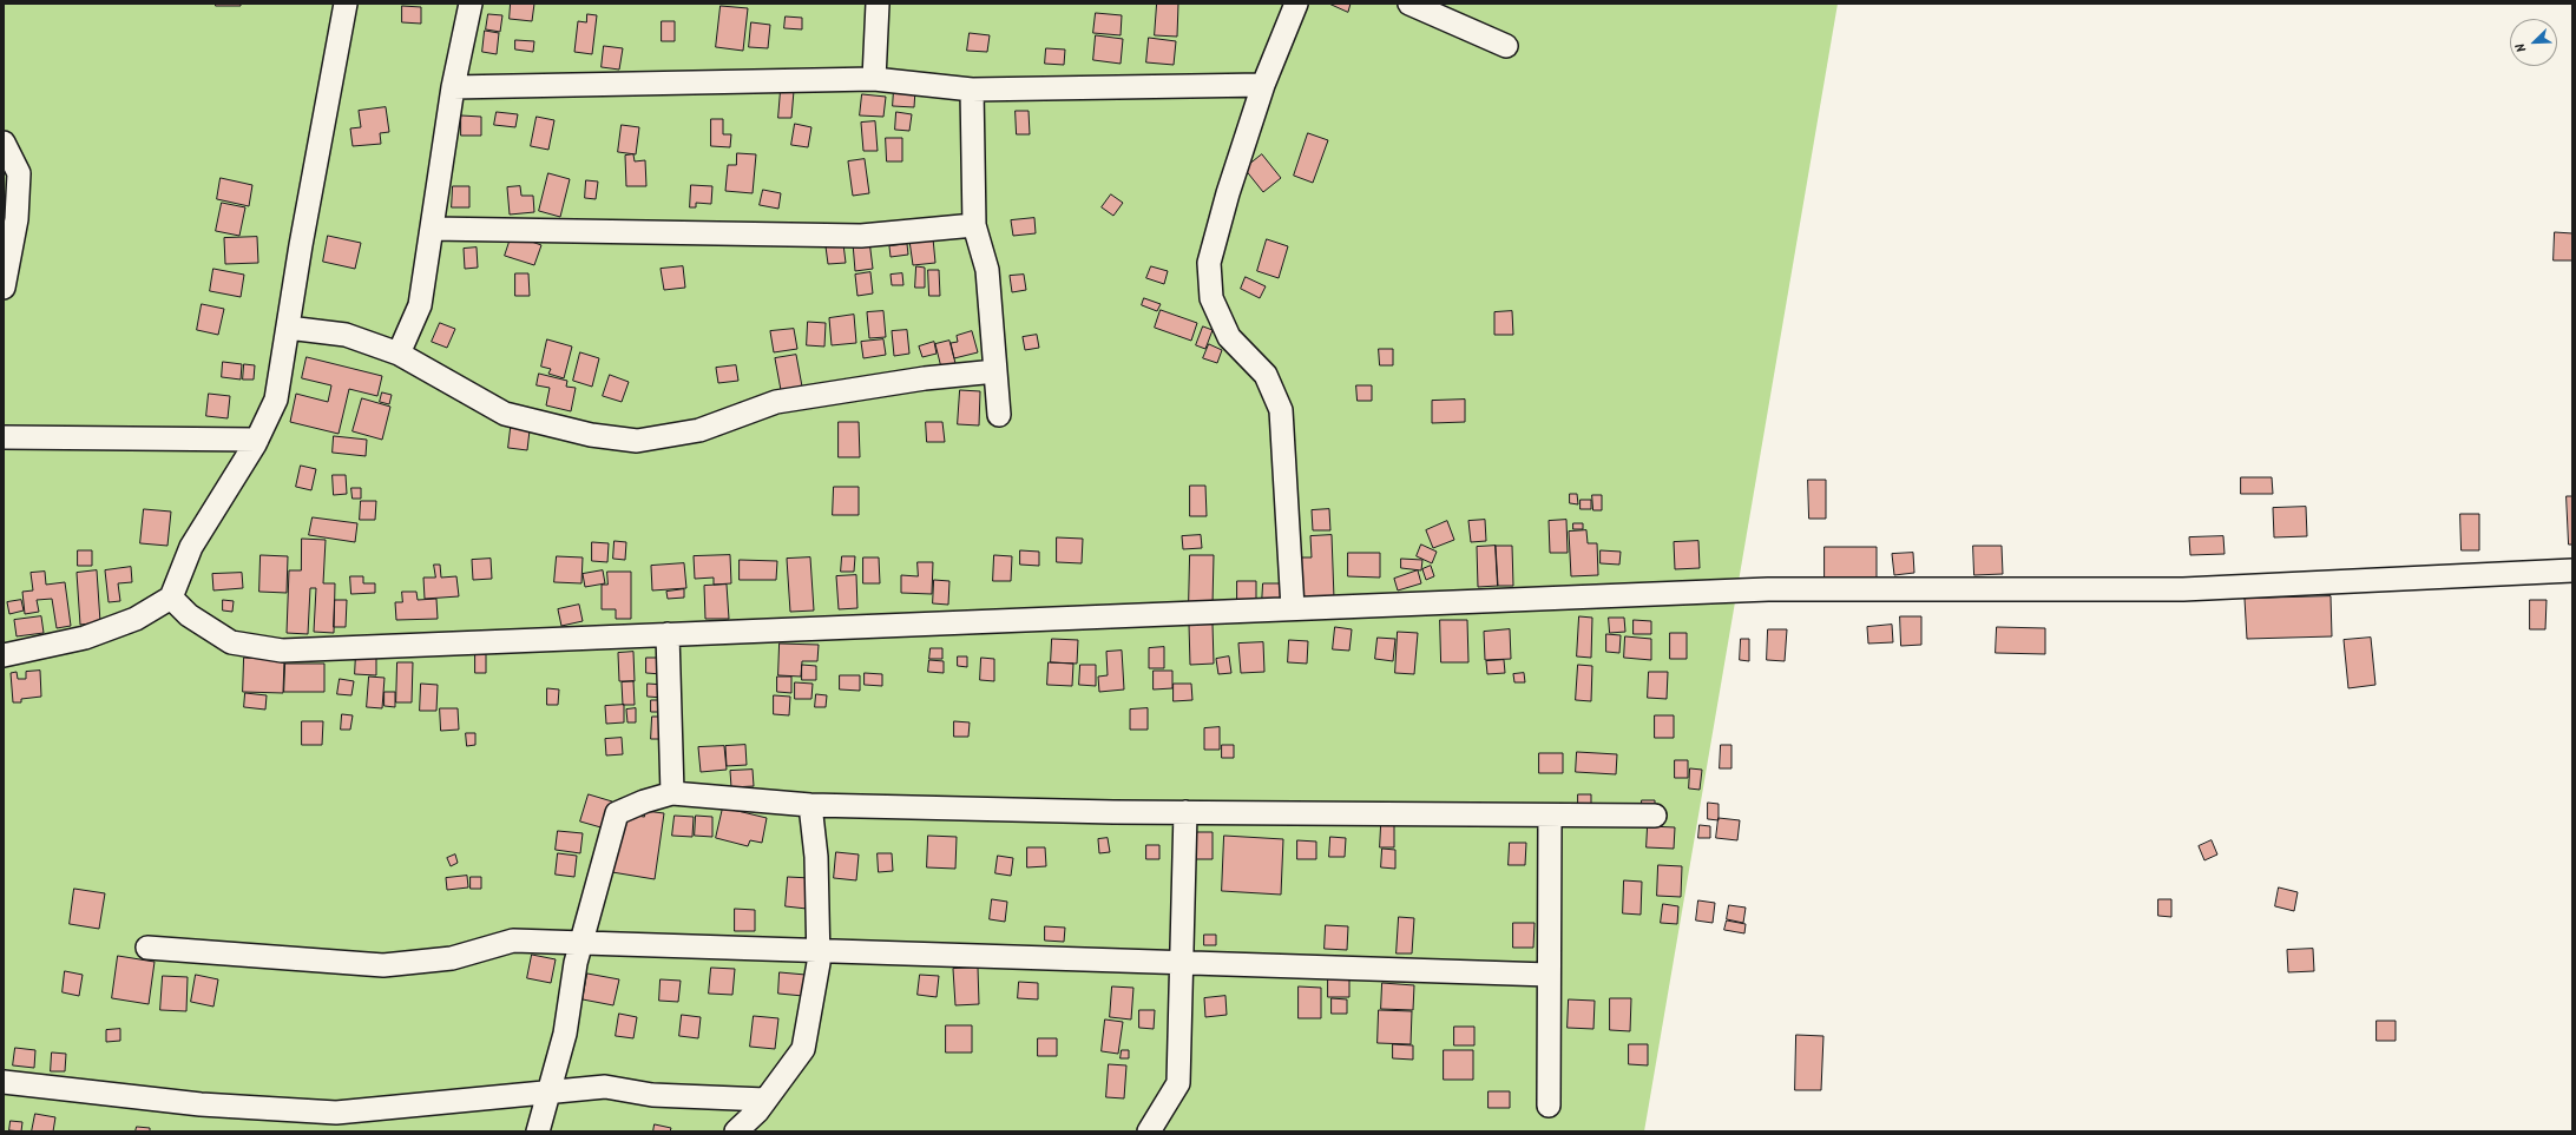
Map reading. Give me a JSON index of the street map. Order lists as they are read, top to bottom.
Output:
{
  "north": "bottom left"
}
